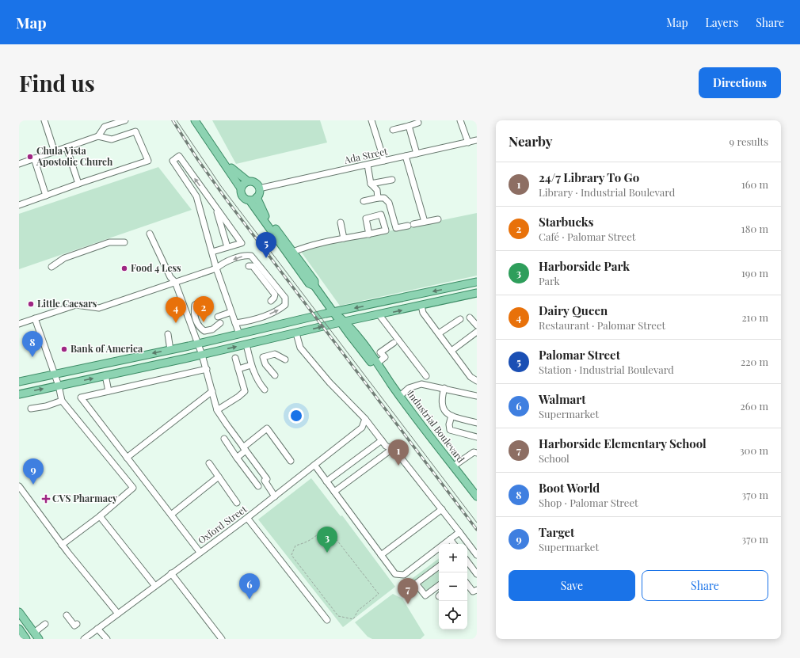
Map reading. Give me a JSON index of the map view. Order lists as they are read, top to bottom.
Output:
{
  "streets": {
    "main road": ["Industrial Boulevard"],
    "street": ["Ada Street", "Oxford Street"]
  },
  "crossings": [
    ["Ada Street", "Industrial Boulevard"]
  ],
  "places": {
    "other": [
      "Chula Vista Apostolic Church",
      "Food 4 Less",
      "Little Caesars",
      "Bank of America"
    ],
    "health": ["CVS Pharmacy"]
  },
  "page": {
    "header": "Map",
    "nav": ["Map", "Layers", "Share"],
    "buttons": [
      "Directions",
      ["Save", "Share"]
    ],
    "title": "Find us",
    "heading": ["Nearby", "9 results"],
    "list": [
      {
        "mark": "1",
        "name": "24/7 Library To Go",
        "note": "Library · Industrial Boulevard",
        "value": "160 m"
      },
      {
        "mark": "2",
        "name": "Starbucks",
        "note": "Café · Palomar Street",
        "value": "180 m"
      },
      {
        "mark": "3",
        "name": "Harborside Park",
        "note": "Park",
        "value": "190 m"
      },
      {
        "mark": "4",
        "name": "Dairy Queen",
        "note": "Restaurant · Palomar Street",
        "value": "210 m"
      },
      {
        "mark": "5",
        "name": "Palomar Street",
        "note": "Station · Industrial Boulevard",
        "value": "220 m"
      },
      {
        "mark": "6",
        "name": "Walmart",
        "note": "Supermarket",
        "value": "260 m"
      },
      {
        "mark": "7",
        "name": "Harborside Elementary School",
        "note": "School",
        "value": "300 m"
      },
      {
        "mark": "8",
        "name": "Boot World",
        "note": "Shop · Palomar Street",
        "value": "370 m"
      },
      {
        "mark": "9",
        "name": "Target",
        "note": "Supermarket",
        "value": "370 m"
      }
    ],
    "pins": [
      "5",
      "2",
      "4",
      "8",
      "1",
      "9",
      "3",
      "6",
      "7"
    ],
    "map_buttons": ["+", "−"]
  }
}
